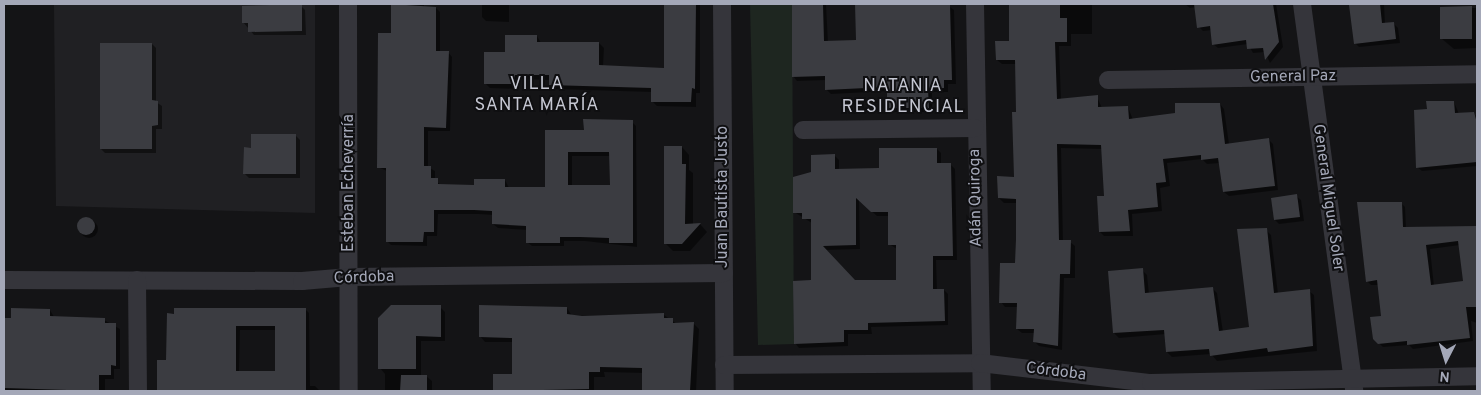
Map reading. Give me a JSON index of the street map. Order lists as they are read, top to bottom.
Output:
{
  "streets": {
    "street": [
      "General Paz",
      "Esteban Echeverría",
      "Juan Bautista Justo",
      "Adán Quiroga",
      "General Miguel Soler",
      "Córdoba"
    ]
  },
  "crossings": [
    ["General Paz", "General Miguel Soler"],
    ["Esteban Echeverría", "Córdoba"],
    ["Juan Bautista Justo", "Córdoba"],
    ["Adán Quiroga", "Córdoba"],
    ["General Miguel Soler", "Córdoba"]
  ],
  "districts": ["VILLA SANTA MARÍA", "NATANIA RESIDENCIAL"],
  "north": "bottom"
}
